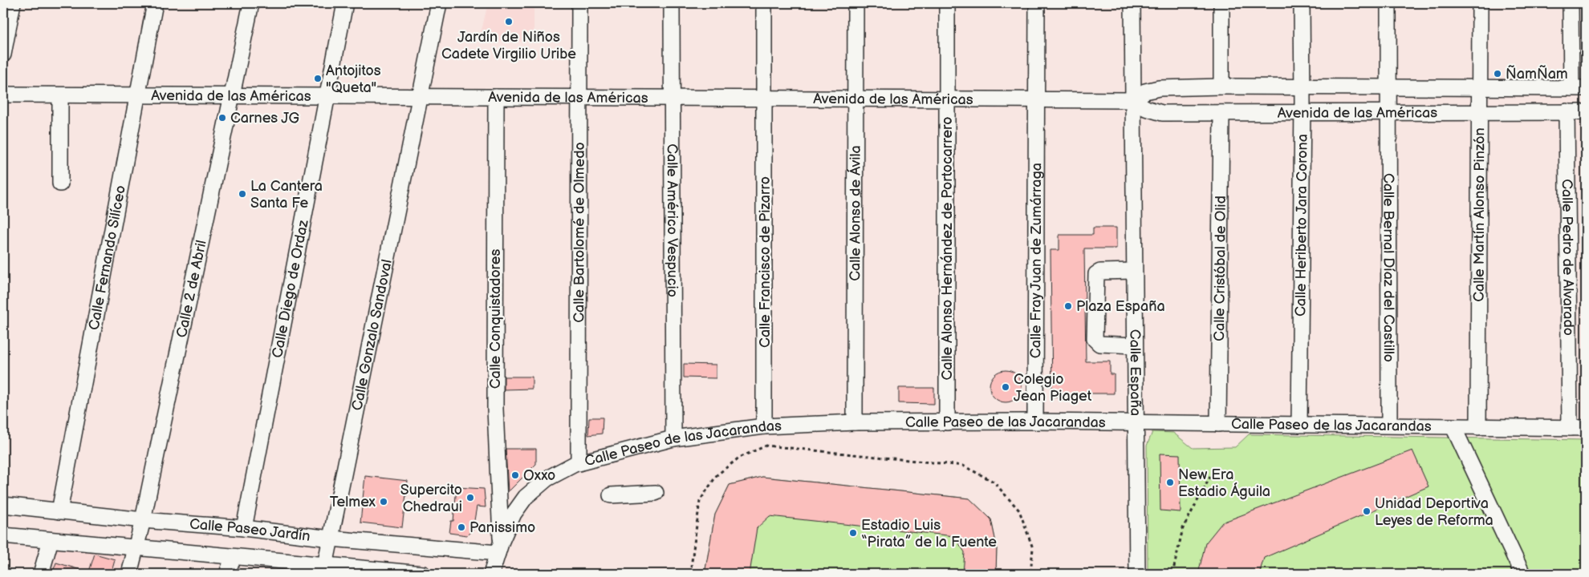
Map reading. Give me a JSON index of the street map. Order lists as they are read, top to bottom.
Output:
{
  "streets": {
    "street": [
      "Avenida de las Américas",
      "Calle Alonso de Ávila",
      "Calle Martín Alonso Pinzón",
      "Calle Américo Vespucio",
      "Calle Heriberto Jara Corona",
      "Calle Bartolomé de Olmedo",
      "Calle Alonso Hernández de Portocarrero",
      "Calle Fernando Silíceo",
      "Calle Pedro de Alvarado",
      "Calle Fray Juan de Zumárraga",
      "Calle Francisco de Pizarro",
      "Calle Bernal Díaz del Castillo",
      "Calle Cristóbal de Olid",
      "Calle 2 de Abril",
      "Calle Diego de Ordaz",
      "Calle Conquistadores",
      "Calle Gonzalo Sandoval",
      "Calle España",
      "Calle Paseo de las Jacarandas",
      "Calle Paseo Jardín"
    ]
  },
  "crossings": [
    ["Avenida de las Américas", "Calle Alonso de Ávila"],
    ["Avenida de las Américas", "Calle Martín Alonso Pinzón"],
    ["Avenida de las Américas", "Calle Américo Vespucio"],
    ["Avenida de las Américas", "Calle Heriberto Jara Corona"],
    ["Avenida de las Américas", "Calle Bartolomé de Olmedo"],
    ["Avenida de las Américas", "Calle Alonso Hernández de Portocarrero"],
    ["Avenida de las Américas", "Calle Fernando Silíceo"],
    ["Avenida de las Américas", "Calle Pedro de Alvarado"],
    ["Avenida de las Américas", "Calle Fray Juan de Zumárraga"],
    ["Avenida de las Américas", "Calle Francisco de Pizarro"],
    ["Avenida de las Américas", "Calle Bernal Díaz del Castillo"],
    ["Avenida de las Américas", "Calle Cristóbal de Olid"],
    ["Avenida de las Américas", "Calle 2 de Abril"],
    ["Avenida de las Américas", "Calle Diego de Ordaz"],
    ["Avenida de las Américas", "Calle Conquistadores"],
    ["Avenida de las Américas", "Calle Gonzalo Sandoval"],
    ["Avenida de las Américas", "Calle España"],
    ["Calle Alonso de Ávila", "Calle Paseo de las Jacarandas"],
    ["Calle Martín Alonso Pinzón", "Calle Paseo de las Jacarandas"],
    ["Calle Américo Vespucio", "Calle Paseo de las Jacarandas"],
    ["Calle Heriberto Jara Corona", "Calle Paseo de las Jacarandas"],
    ["Calle Bartolomé de Olmedo", "Calle Paseo de las Jacarandas"],
    ["Calle Alonso Hernández de Portocarrero", "Calle Paseo de las Jacarandas"],
    ["Calle Fernando Silíceo", "Calle Paseo Jardín"],
    ["Calle Pedro de Alvarado", "Calle Paseo de las Jacarandas"],
    ["Calle Fray Juan de Zumárraga", "Calle Paseo de las Jacarandas"],
    ["Calle Francisco de Pizarro", "Calle Paseo de las Jacarandas"],
    ["Calle Bernal Díaz del Castillo", "Calle Paseo de las Jacarandas"],
    ["Calle Cristóbal de Olid", "Calle Paseo de las Jacarandas"],
    ["Calle 2 de Abril", "Calle Paseo Jardín"],
    ["Calle Diego de Ordaz", "Calle Paseo Jardín"],
    ["Calle Conquistadores", "Calle Paseo de las Jacarandas"],
    ["Calle Conquistadores", "Calle Paseo Jardín"],
    ["Calle Gonzalo Sandoval", "Calle Paseo Jardín"],
    ["Calle España", "Calle Paseo de las Jacarandas"],
    ["Calle Paseo de las Jacarandas", "Calle Paseo Jardín"]
  ],
  "places": [
    "Jardín de Niños Cadete Virgilio Uribe",
    "ÑamÑam",
    "Antojitos \"Queta\"",
    "Carnes JG",
    "La Cantera Santa Fe",
    "Plaza España",
    "Colegio Jean Piaget",
    "Oxxo",
    "New Era Estadio Águila",
    "Supercito Chedraui",
    "Telmex",
    "Unidad Deportiva Leyes de Reforma",
    "Panissimo",
    "Estadio Luis “Pirata” de la Fuente"
  ]
}
